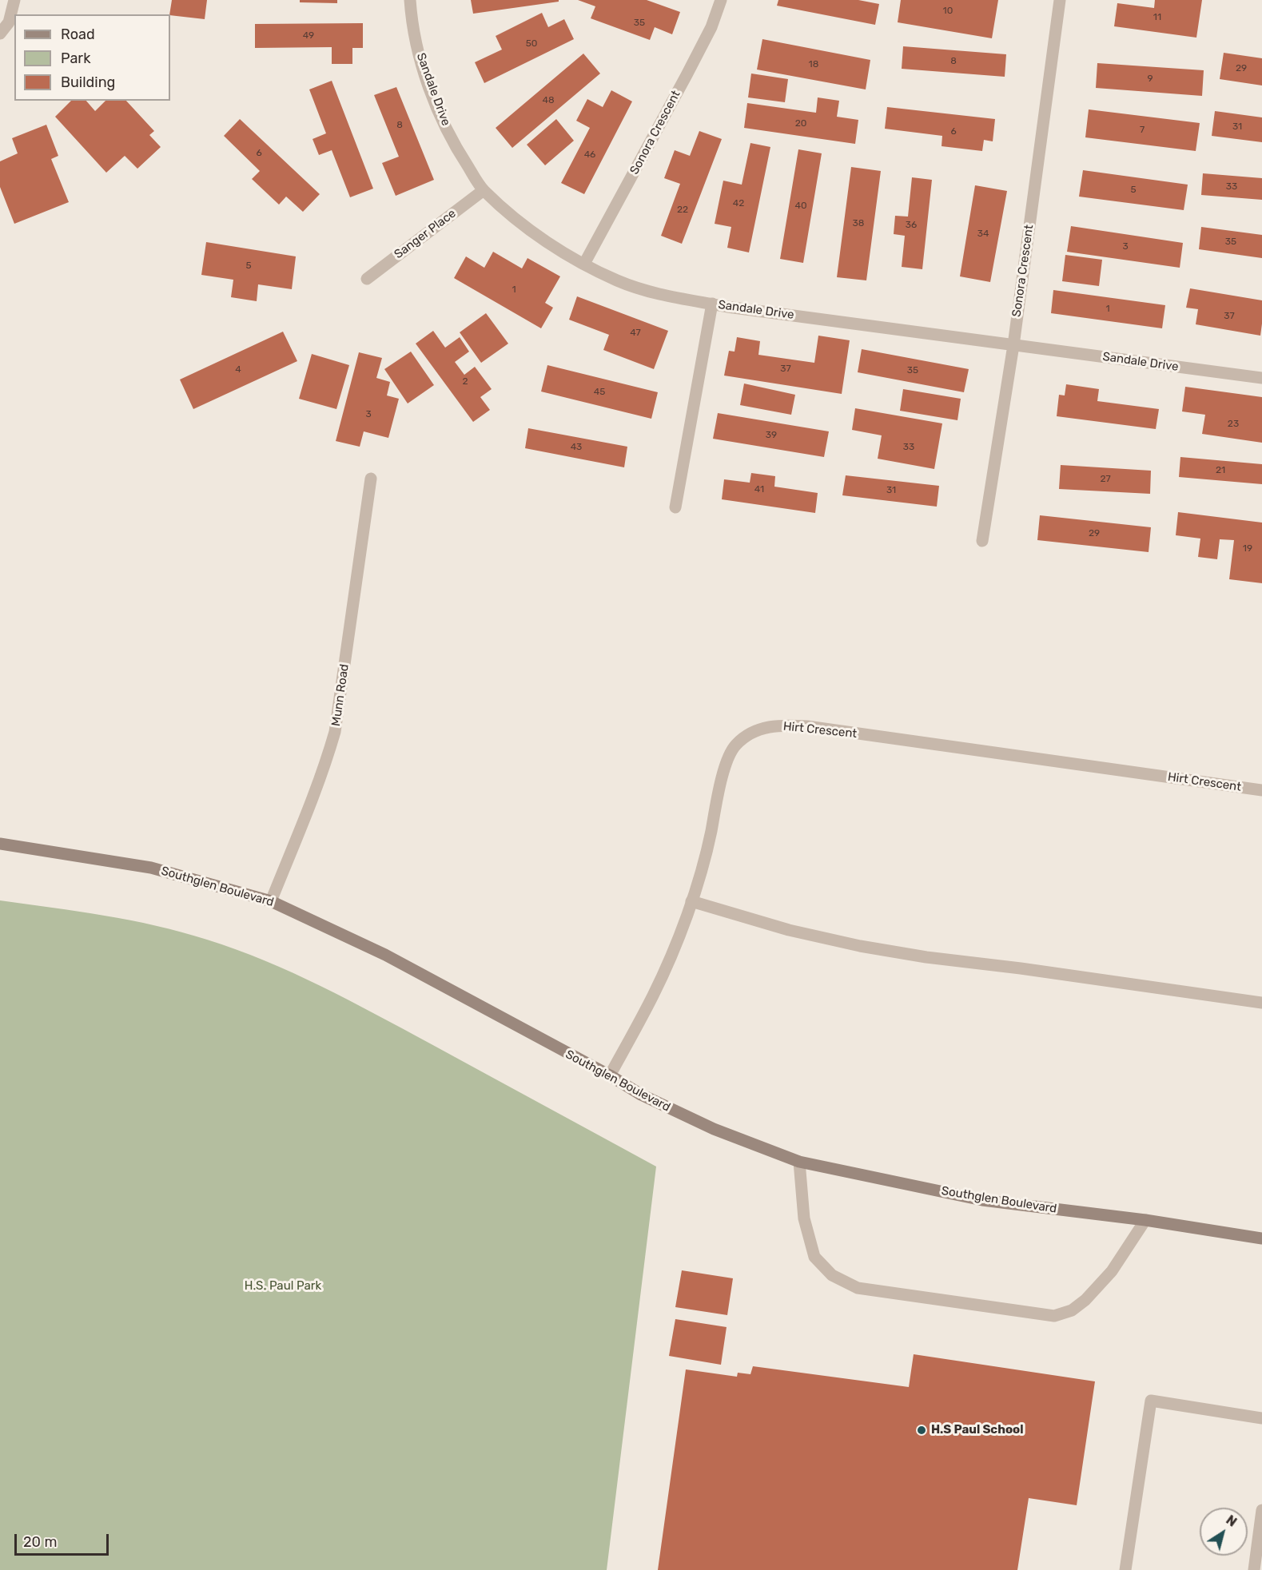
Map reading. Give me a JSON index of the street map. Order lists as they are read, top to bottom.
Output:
{
  "streets": {
    "street": [
      "Sandale Drive",
      "Sonora Crescent",
      "Sanger Place",
      "Munn Road",
      "Hirt Crescent",
      "Southglen Boulevard"
    ]
  },
  "crossings": [
    ["Sandale Drive", "Sonora Crescent"],
    ["Sandale Drive", "Sanger Place"],
    ["Munn Road", "Southglen Boulevard"],
    ["Hirt Crescent", "Southglen Boulevard"]
  ],
  "parks": ["H.S. Paul Park"],
  "places": ["H.S Paul School"],
  "house_numbers": [
    "10",
    "11",
    "35",
    "49",
    "50",
    "8",
    "18",
    "29",
    "9",
    "48",
    "20",
    "8",
    "31",
    "7",
    "6",
    "6",
    "46",
    "33",
    "5",
    "42",
    "40",
    "22",
    "38",
    "36",
    "34",
    "35",
    "3",
    "5",
    "1",
    "1",
    "37",
    "47",
    "37",
    "4",
    "35",
    "2",
    "45",
    "3",
    "23",
    "39",
    "43",
    "33",
    "21",
    "27",
    "41",
    "31",
    "29",
    "19"
  ],
  "legend": ["Road", "Park", "Building"],
  "scale_bar": "20 m",
  "north": "top right"
}
